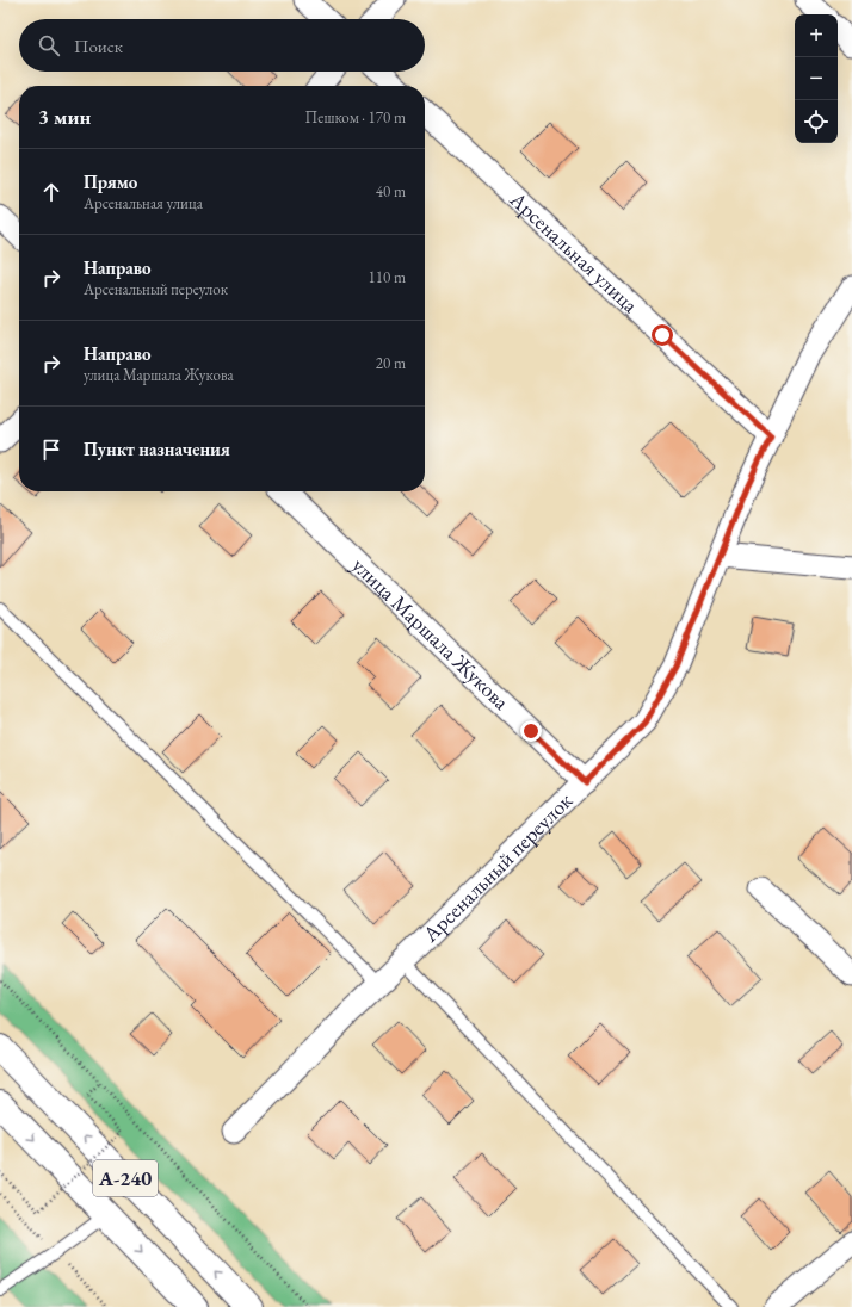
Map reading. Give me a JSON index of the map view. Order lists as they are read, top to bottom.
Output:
{
  "streets": {
    "main road": ["А-240"],
    "street": ["Арсенальная улица", "улица Маршала Жукова", "Арсенальный переулок"]
  },
  "crossings": [
    ["Арсенальная улица", "Арсенальный переулок"],
    ["улица Маршала Жукова", "Арсенальный переулок"]
  ],
  "page": {
    "map_buttons": ["+", "−"],
    "search": "Поиск",
    "heading": ["3 мин", "Пешком · 170 m"],
    "list": [
      ["Прямо", "Арсенальная улица", "40 m"],
      ["Направо", "Арсенальный переулок", "110 m"],
      ["Направо", "улица Маршала Жукова", "20 m"],
      "Пункт назначения"
    ]
  }
}
